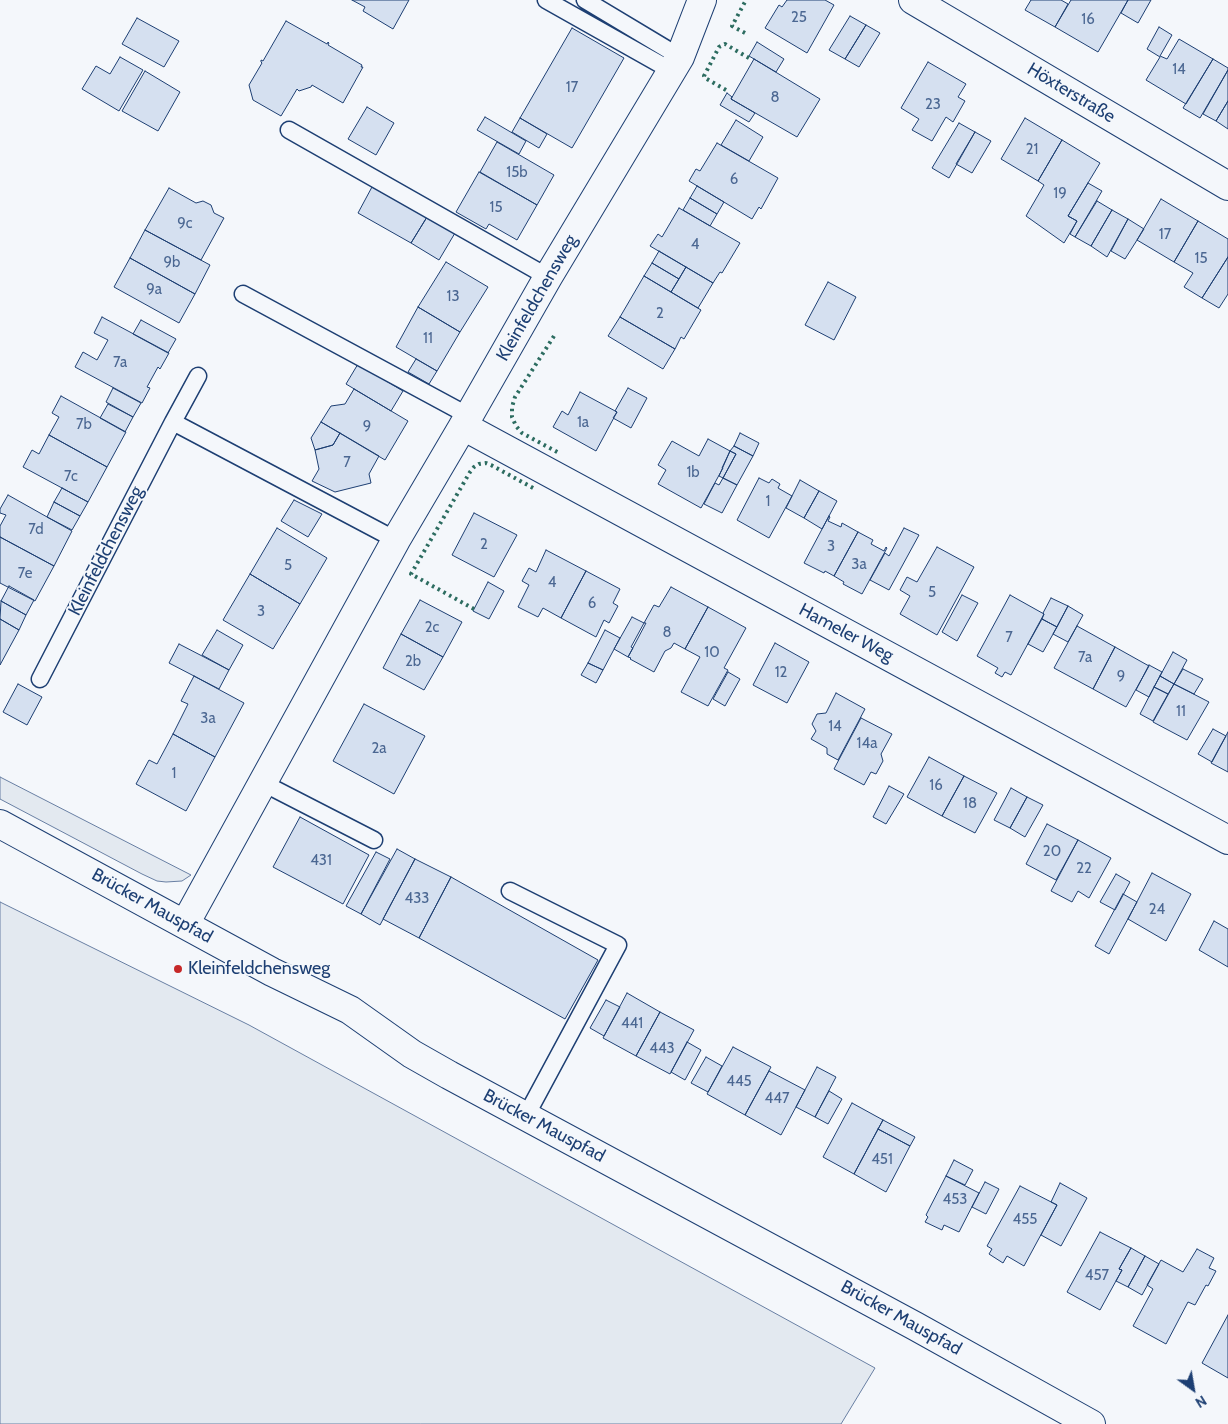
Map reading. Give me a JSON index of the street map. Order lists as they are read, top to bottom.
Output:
{
  "streets": {
    "street": [
      "Höxterstraße",
      "Kleinfeldchensweg",
      "Hameler Weg",
      "Brücker Mauspfad"
    ]
  },
  "crossings": [
    ["Kleinfeldchensweg", "Hameler Weg"],
    ["Kleinfeldchensweg", "Brücker Mauspfad"]
  ],
  "places": ["Kleinfeldchensweg"],
  "house_numbers": [
    "25",
    "16",
    "14",
    "17",
    "8",
    "23",
    "21",
    "15b",
    "6",
    "19",
    "15",
    "9c",
    "17",
    "4",
    "15",
    "9b",
    "9a",
    "13",
    "2",
    "11",
    "7a",
    "1a",
    "7b",
    "9",
    "7",
    "1b",
    "7c",
    "1",
    "7d",
    "2",
    "3",
    "3a",
    "5",
    "7e",
    "4",
    "5",
    "6",
    "3",
    "2c",
    "8",
    "7",
    "10",
    "7a",
    "2b",
    "12",
    "9",
    "11",
    "3a",
    "14",
    "14a",
    "2a",
    "1",
    "16",
    "18",
    "20",
    "431",
    "22",
    "433",
    "24",
    "441",
    "443",
    "445",
    "447",
    "451",
    "453",
    "455",
    "457"
  ],
  "north": "bottom right"
}
